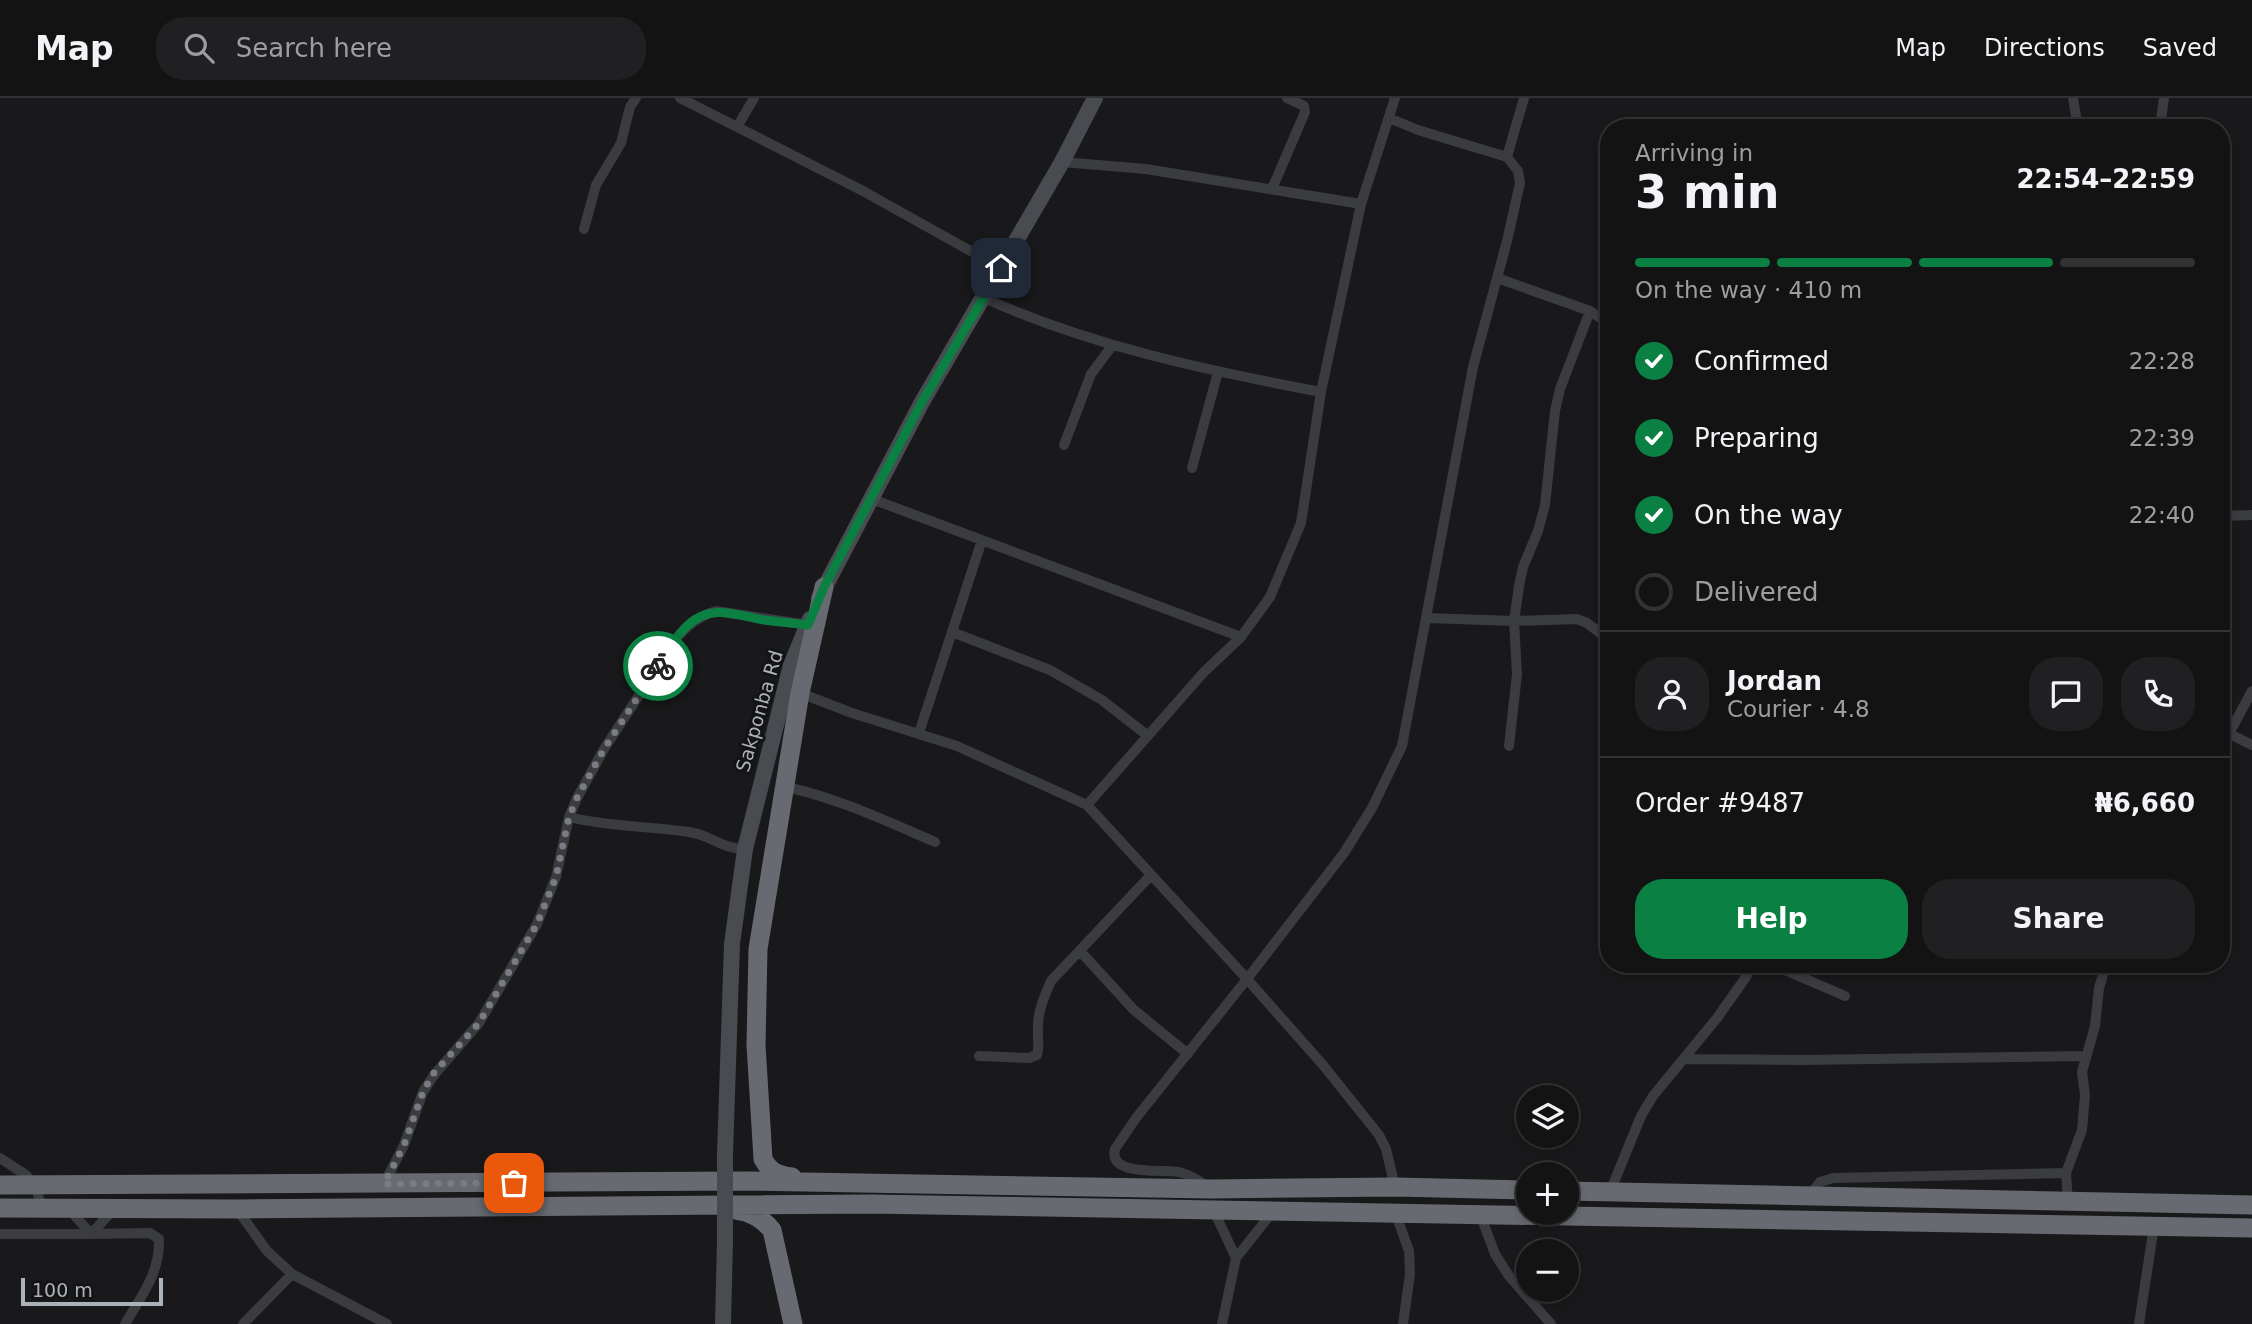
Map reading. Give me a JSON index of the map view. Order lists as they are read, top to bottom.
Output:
{
  "streets": {
    "main road": ["Sakponba Rd"]
  },
  "scale_bar": "100 m",
  "page": {
    "header": "Map",
    "search": "Search here",
    "nav": ["Map", "Directions", "Saved"],
    "heading": ["3 min", "Arriving in", "22:54–22:59"],
    "panel": [
      "Jordan",
      "Courier · 4.8",
      "Order #9487",
      "₦6,660"
    ],
    "bar": "On the way · 410 m",
    "list": [
      ["Confirmed", "22:28"],
      ["Preparing", "22:39"],
      ["On the way", "22:40"],
      "Delivered"
    ],
    "buttons": ["Help", "Share"],
    "map_buttons": ["+", "−"],
    "scale": "100 m"
  }
}
